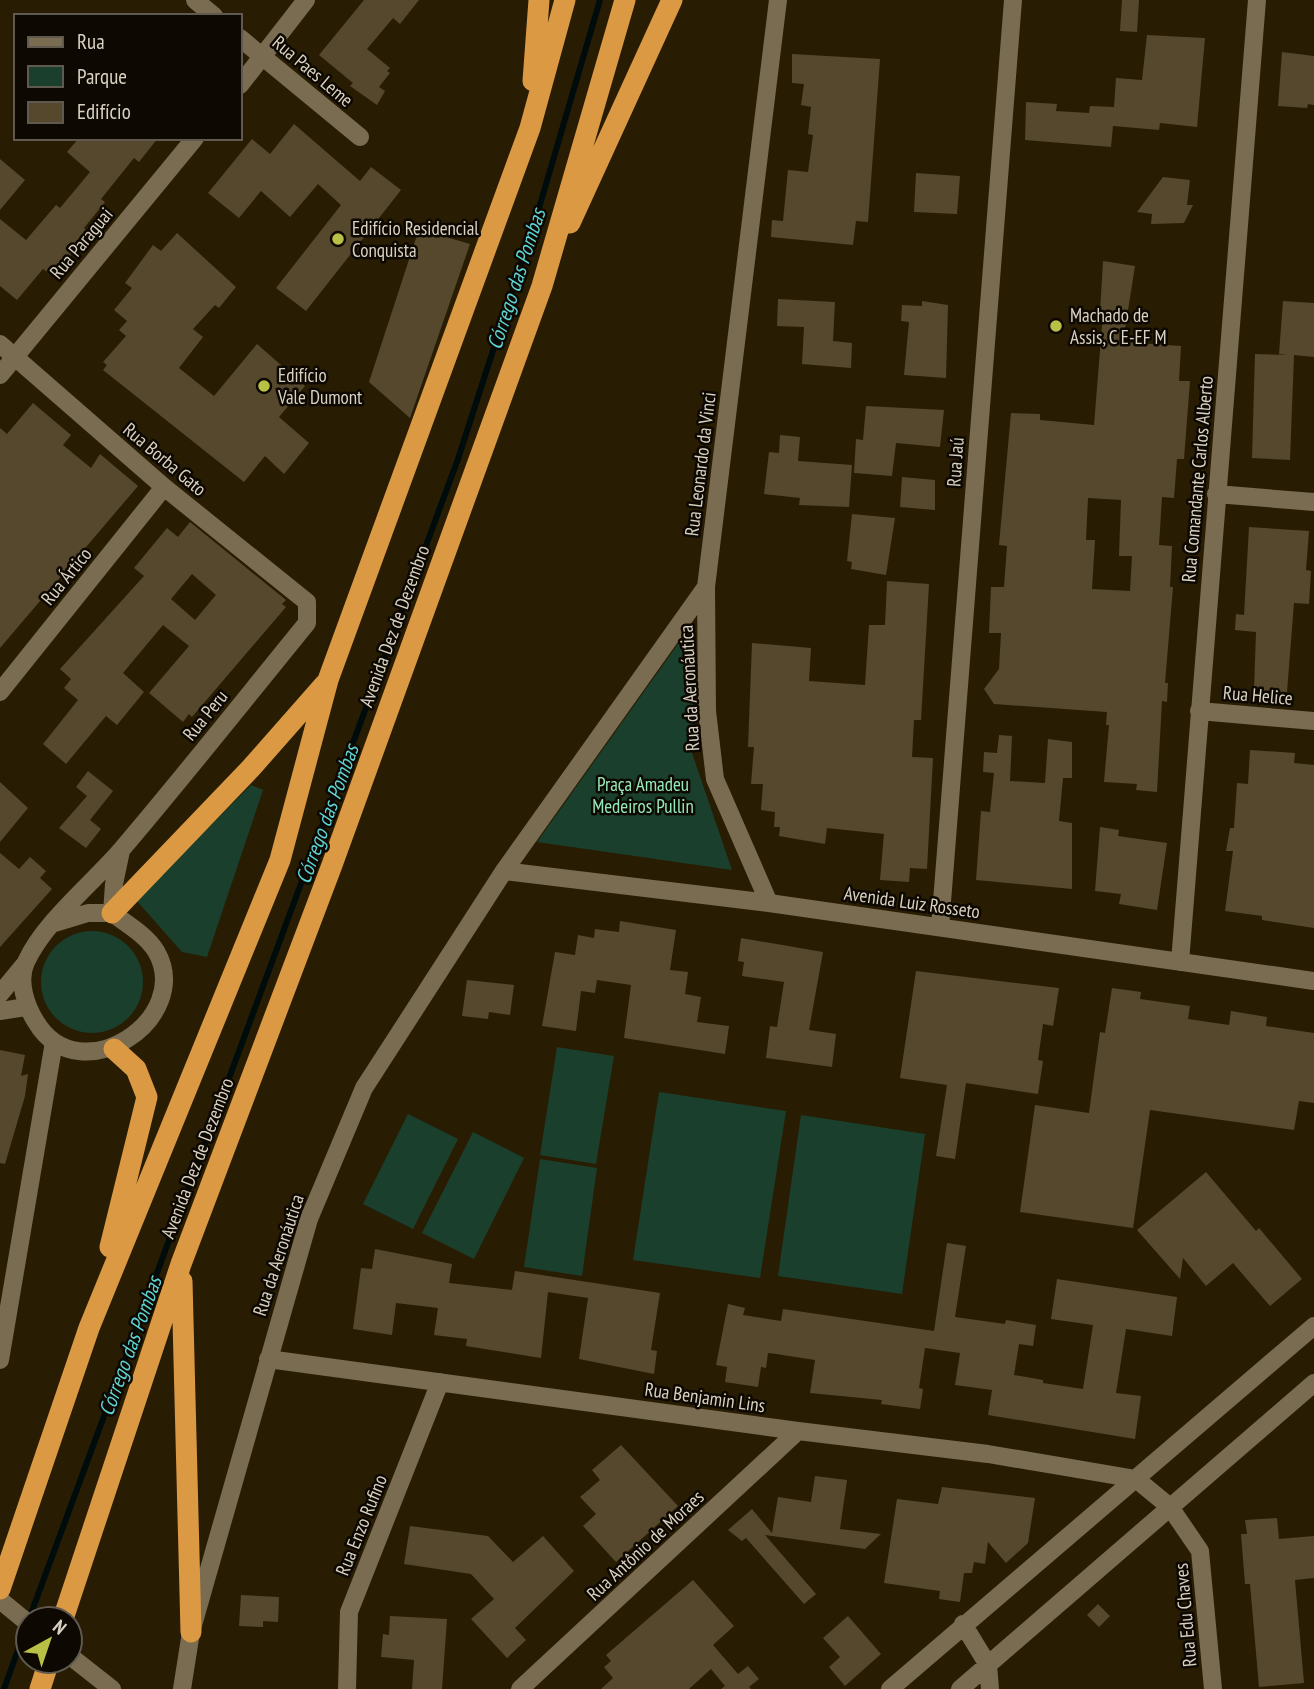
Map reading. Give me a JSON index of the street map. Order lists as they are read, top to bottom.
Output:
{
  "streets": {
    "highway": ["Avenida Dez de Dezembro"],
    "street": [
      "Rua Paes Leme",
      "Rua Paraguai",
      "Rua Borba Gato",
      "Rua Jaú",
      "Rua Leonardo da Vinci",
      "Rua Comandante Carlos Alberto",
      "Rua Ártico",
      "Rua da Aeronáutica",
      "Rua Helice",
      "Rua Peru",
      "Avenida Luiz Rosseto",
      "Rua Benjamin Lins",
      "Rua Enzo Rufino",
      "Rua Antônio de Moraes",
      "Rua Edu Chaves"
    ]
  },
  "crossings": [
    ["Rua Paraguai", "Rua Borba Gato"],
    ["Rua Borba Gato", "Rua Ártico"],
    ["Rua Borba Gato", "Rua Peru"],
    ["Rua Jaú", "Avenida Luiz Rosseto"],
    ["Rua Leonardo da Vinci", "Rua da Aeronáutica"],
    ["Rua Leonardo da Vinci", "Avenida Luiz Rosseto"],
    ["Rua Comandante Carlos Alberto", "Rua Helice"],
    ["Rua Comandante Carlos Alberto", "Avenida Luiz Rosseto"],
    ["Rua da Aeronáutica", "Avenida Luiz Rosseto"],
    ["Rua da Aeronáutica", "Rua Benjamin Lins"],
    ["Rua Benjamin Lins", "Rua Enzo Rufino"],
    ["Rua Benjamin Lins", "Rua Antônio de Moraes"],
    ["Rua Benjamin Lins", "Rua Edu Chaves"]
  ],
  "water": ["Córrego das Pombas"],
  "parks": ["Praça Amadeu Medeiros Pullin"],
  "places": ["Edifício Residencial Conquista", "Machado de Assis, C E-EF M", "Edifício Vale Dumont"],
  "legend": ["Rua", "Parque", "Edifício"],
  "north": "top right"
}
